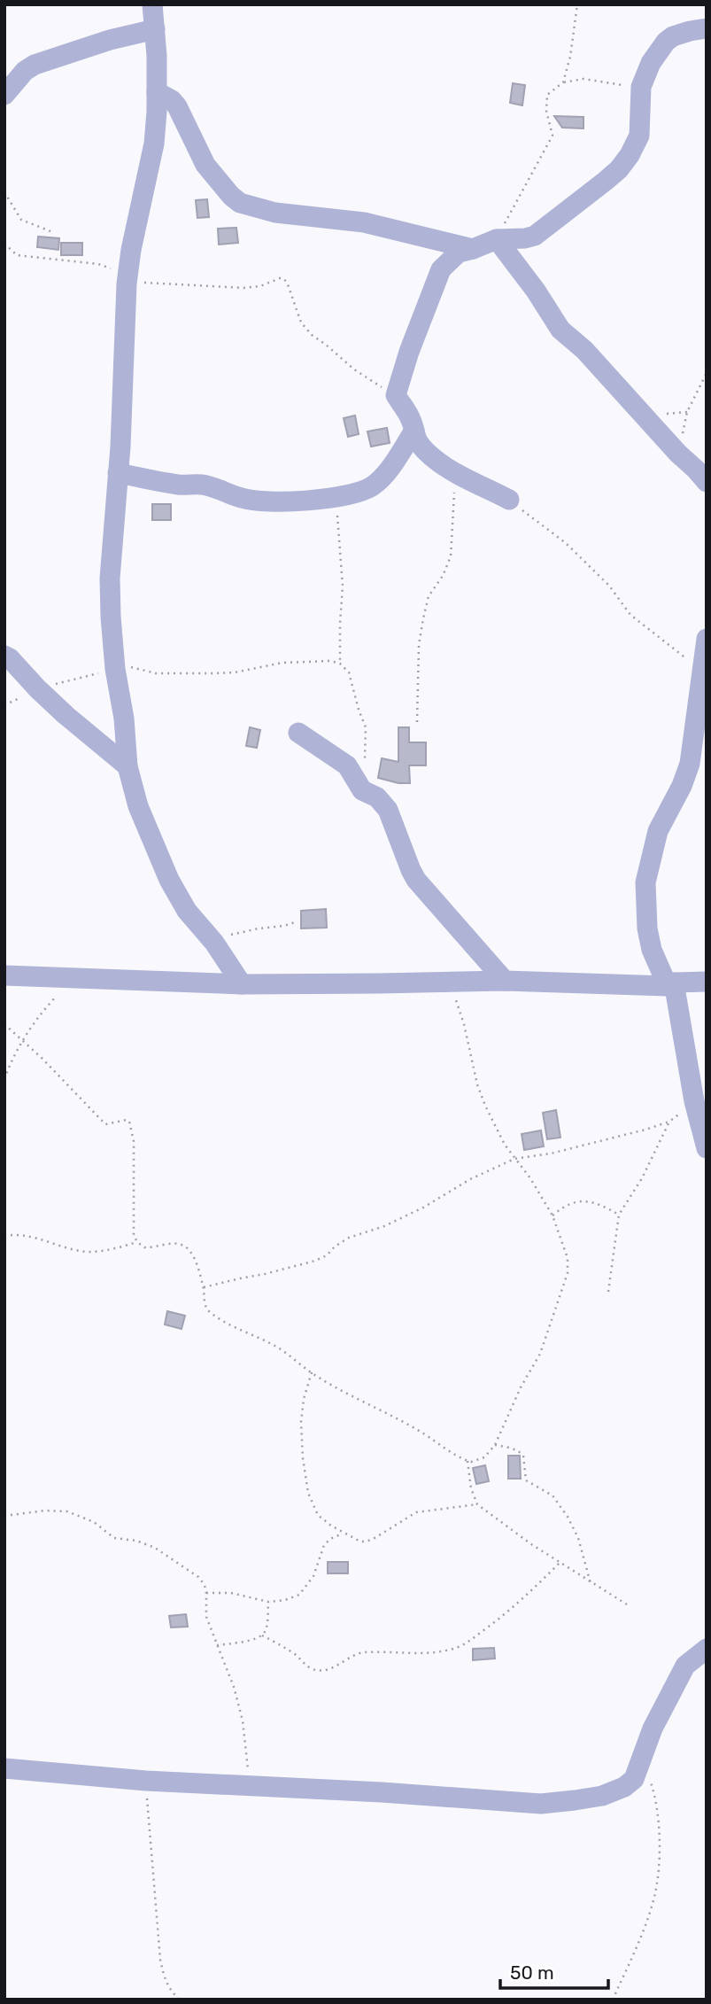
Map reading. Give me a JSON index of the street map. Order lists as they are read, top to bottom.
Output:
{
  "scale_bar": "50 m"
}
